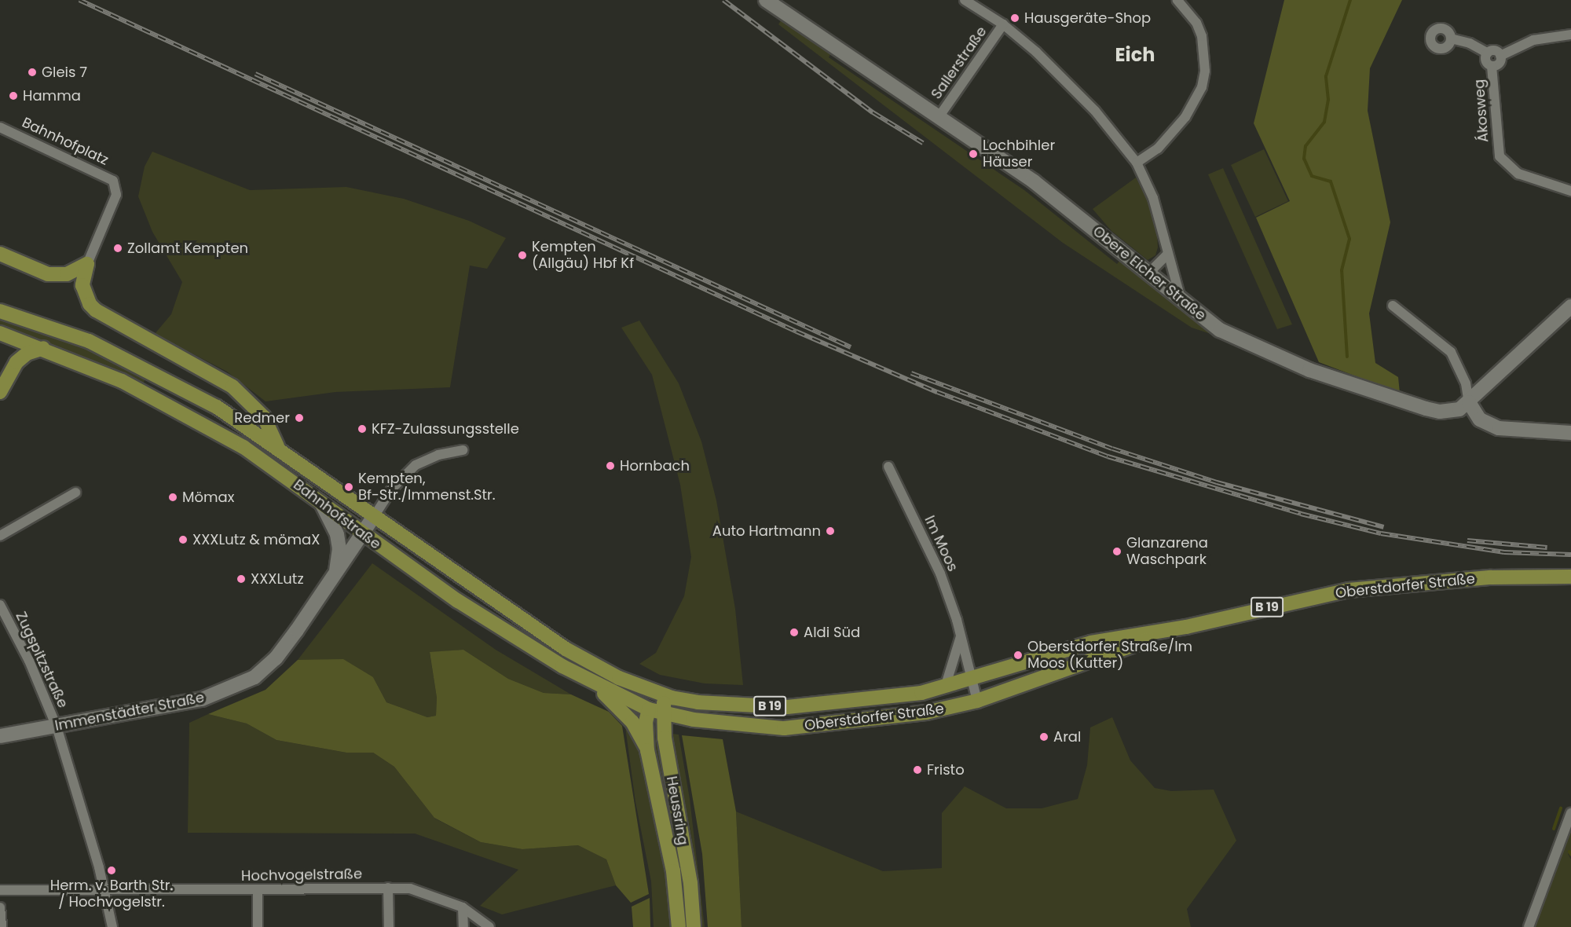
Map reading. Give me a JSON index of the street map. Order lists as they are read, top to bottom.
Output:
{
  "streets": {
    "main road": [
      "Bahnhofstraße",
      "Oberstdorfer Straße",
      "B 19",
      "Heussring"
    ],
    "street": [
      "Sallerstraße",
      "Ákosweg",
      "Bahnhofplatz",
      "Obere Eicher Straße",
      "Im Moos",
      "Zugspitzstraße",
      "Immenstädter Straße",
      "Hochvogelstraße"
    ]
  },
  "crossings": [
    ["Sallerstraße", "Obere Eicher Straße"],
    ["Bahnhofstraße", "Oberstdorfer Straße"],
    ["Bahnhofstraße", "Immenstädter Straße"],
    ["Bahnhofstraße", "Heussring"],
    ["Im Moos", "Oberstdorfer Straße"],
    ["Oberstdorfer Straße", "Heussring"],
    ["Zugspitzstraße", "Immenstädter Straße"],
    ["Zugspitzstraße", "Hochvogelstraße"]
  ],
  "districts": ["Eich"],
  "places": [
    "Hausgeräte-Shop",
    "Gleis 7",
    "Hamma",
    "Lochbihler Häuser",
    "Zollamt Kempten",
    "Kempten (Allgäu) Hbf Kf",
    "Redmer",
    "KFZ-Zulassungsstelle",
    "Hornbach",
    "Kempten, Bf-Str./Immenst.Str.",
    "Mömax",
    "Auto Hartmann",
    "XXXLutz & mömaX",
    "Glanzarena Waschpark",
    "XXXLutz",
    "Aldi Süd",
    "Oberstdorfer Straße/Im Moos (Kutter)",
    "Aral",
    "Fristo",
    "Herm. v. Barth Str. / Hochvogelstr."
  ]
}
